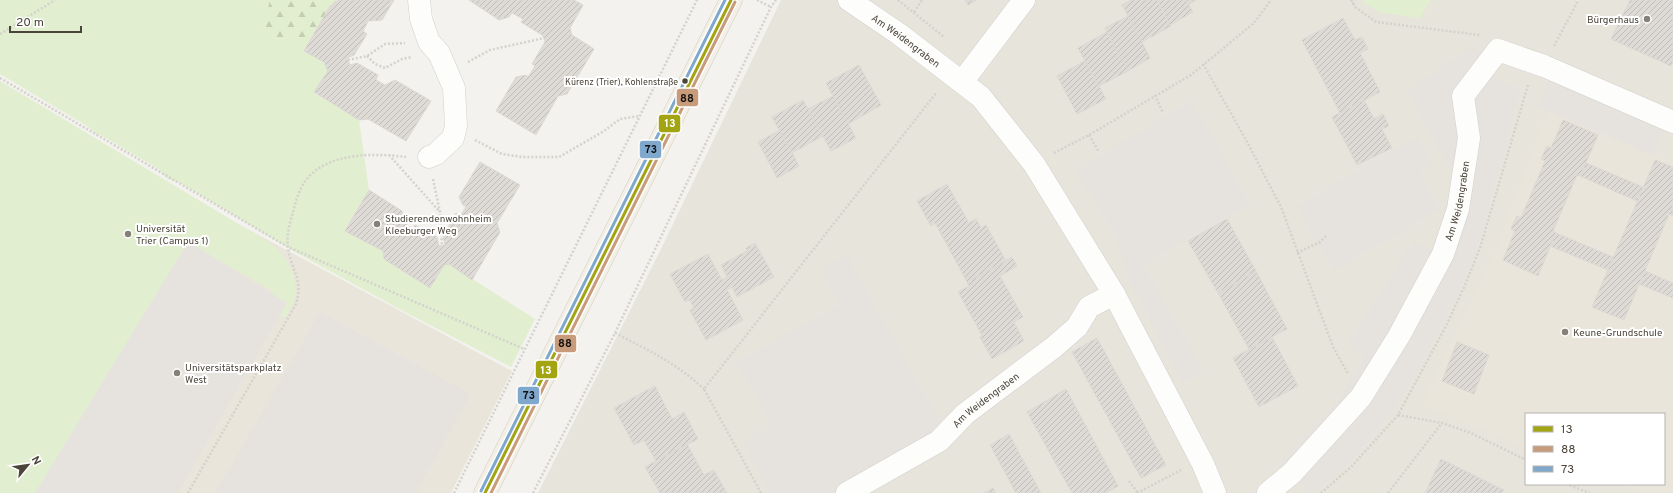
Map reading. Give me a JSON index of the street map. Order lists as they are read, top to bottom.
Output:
{
  "streets": {
    "street": ["Am Weidengraben"]
  },
  "places": [
    "Bürgerhaus",
    "Kürenz (Trier), Kohlenstraße",
    "Studierendenwohnheim Kleeburger Weg",
    "Universität Trier (Campus 1)",
    "Keune-Grundschule",
    "Universitätsparkplatz West"
  ],
  "lines": ["transit line 13", "transit line 73", "transit line 88"],
  "legend": ["13", "88", "73"],
  "scale_bar": "20 m",
  "north": "top right"
}
